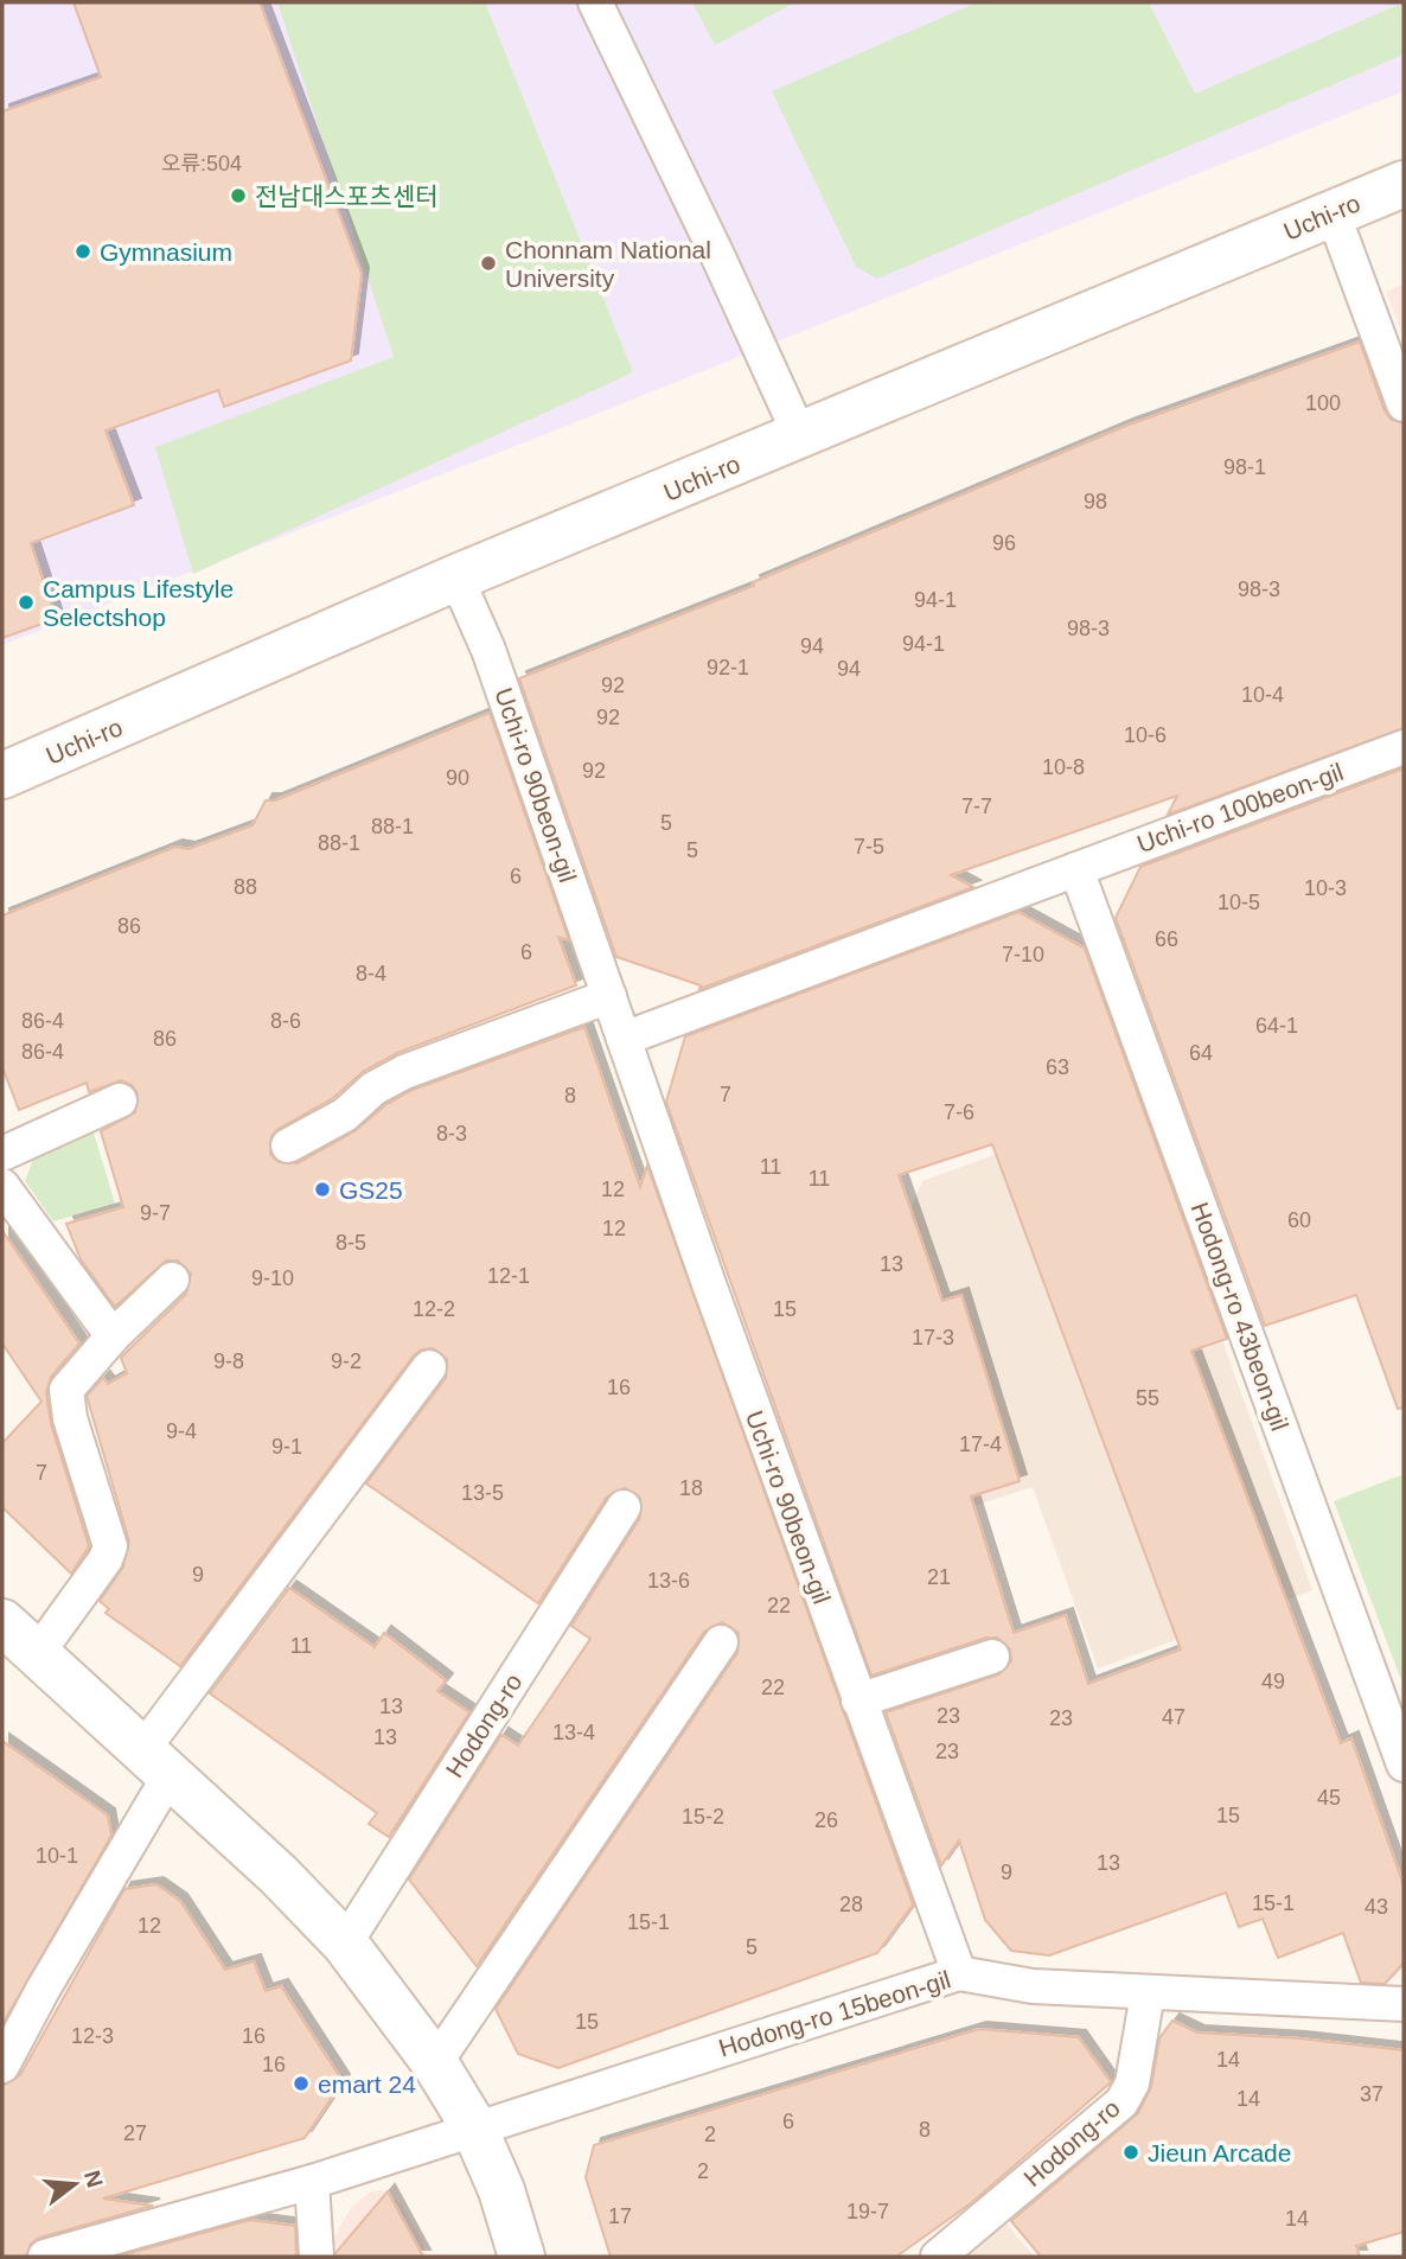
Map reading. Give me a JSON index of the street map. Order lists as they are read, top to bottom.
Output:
{
  "streets": {
    "main road": ["Uchi-ro"],
    "lane": [
      "Uchi-ro 90beon-gil",
      "Uchi-ro 100beon-gil",
      "Hodong-ro 43beon-gil",
      "Hodong-ro",
      "Hodong-ro 15beon-gil"
    ]
  },
  "crossings": [
    ["Uchi-ro", "Uchi-ro 90beon-gil"],
    ["Uchi-ro 90beon-gil", "Hodong-ro 15beon-gil"],
    ["Uchi-ro 100beon-gil", "Hodong-ro 43beon-gil"],
    ["Hodong-ro", "Hodong-ro 15beon-gil"]
  ],
  "places": [
    "전남대스포츠센터",
    "Gymnasium",
    "Chonnam National University",
    "Campus Lifestyle Selectshop",
    "GS25",
    "emart 24",
    "Jieun Arcade"
  ],
  "house_numbers": [
    "오류:504",
    "100",
    "98-1",
    "98",
    "96",
    "98-3",
    "94-1",
    "98-3",
    "94-1",
    "94",
    "92-1",
    "94",
    "92",
    "10-4",
    "92",
    "10-6",
    "10-8",
    "92",
    "90",
    "7-7",
    "5",
    "88-1",
    "88-1",
    "7-5",
    "5",
    "6",
    "88",
    "10-3",
    "10-5",
    "86",
    "66",
    "6",
    "7-10",
    "8-4",
    "86-4",
    "8-6",
    "64-1",
    "86",
    "86-4",
    "64",
    "63",
    "7",
    "8",
    "7-6",
    "8-3",
    "11",
    "11",
    "12",
    "9-7",
    "60",
    "12",
    "8-5",
    "13",
    "12-1",
    "9-10",
    "12-2",
    "15",
    "17-3",
    "9-8",
    "9-2",
    "16",
    "55",
    "9-4",
    "17-4",
    "9-1",
    "7",
    "18",
    "13-5",
    "9",
    "21",
    "13-6",
    "22",
    "11",
    "49",
    "22",
    "13",
    "23",
    "47",
    "23",
    "13-4",
    "13",
    "23",
    "45",
    "15",
    "15-2",
    "26",
    "10-1",
    "13",
    "9",
    "15-1",
    "28",
    "43",
    "15-1",
    "12",
    "5",
    "15",
    "12-3",
    "16",
    "14",
    "16",
    "37",
    "14",
    "6",
    "8",
    "27",
    "2",
    "2",
    "19-7",
    "17",
    "14"
  ],
  "north": "right"
}
